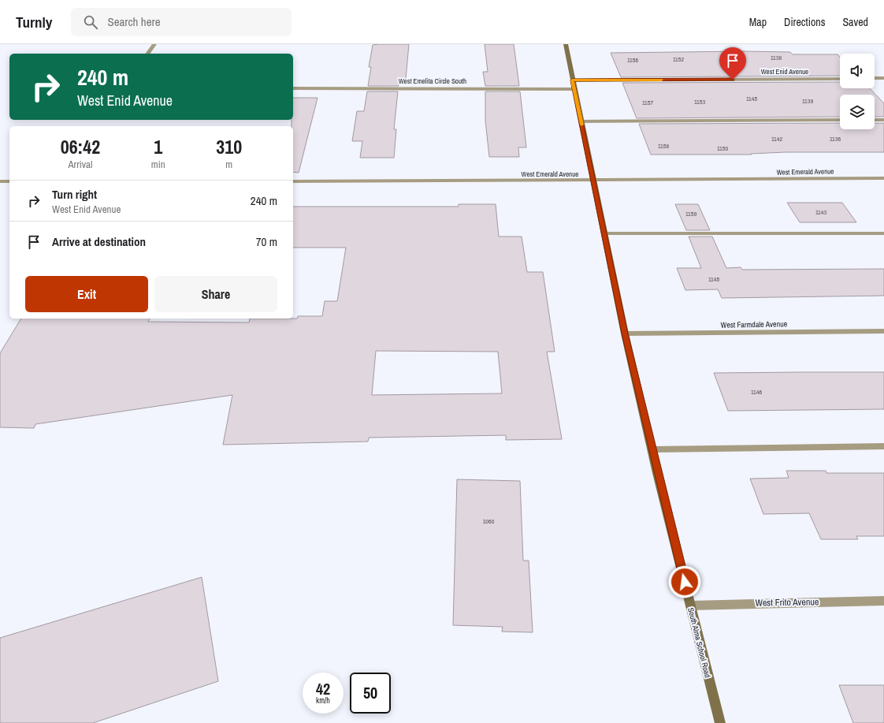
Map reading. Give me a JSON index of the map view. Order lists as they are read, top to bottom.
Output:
{
  "streets": {
    "main road": ["South Alma School Road"],
    "street": [
      "West Enid Avenue",
      "West Emelita Circle South",
      "West Emerald Avenue",
      "West Farmdale Avenue",
      "West Frito Avenue"
    ]
  },
  "crossings": [
    ["West Enid Avenue", "South Alma School Road"],
    ["West Emelita Circle South", "South Alma School Road"],
    ["West Emerald Avenue", "South Alma School Road"],
    ["West Farmdale Avenue", "South Alma School Road"],
    ["West Frito Avenue", "South Alma School Road"]
  ],
  "house_numbers": [
    "1138",
    "1152",
    "1156",
    "1145",
    "1139",
    "1153",
    "1157",
    "1142",
    "1136",
    "1158",
    "1150",
    "1143",
    "1159",
    "1145",
    "1146",
    "1060"
  ],
  "page": {
    "header": "Turnly",
    "search": "Search here",
    "nav": ["Map", "Directions", "Saved"],
    "turn": ["240 m", "West Enid Avenue"],
    "eta": [
      "06:42",
      "Arrival",
      "1",
      "min",
      "310",
      "m"
    ],
    "list": [
      {
        "name": "Turn right",
        "note": "West Enid Avenue",
        "value": "240 m"
      },
      {
        "name": "Arrive at destination",
        "value": "70 m"
      }
    ],
    "buttons": ["Exit", "Share"],
    "speed": "42 km/h",
    "limit": "50"
  }
}
